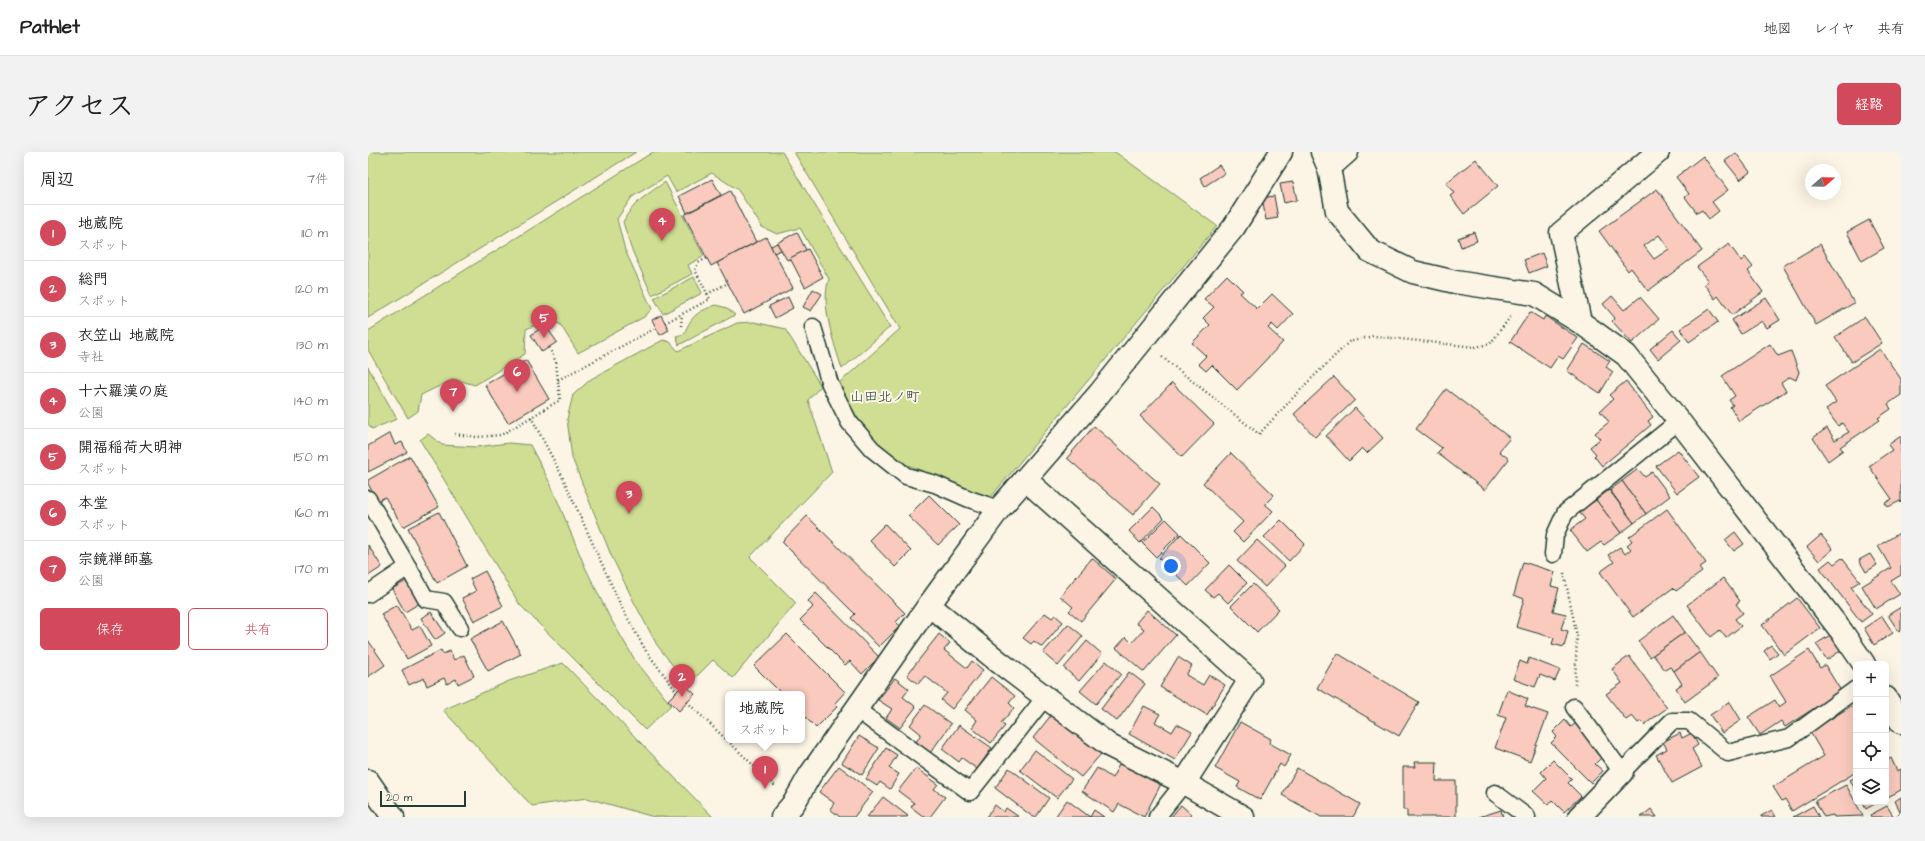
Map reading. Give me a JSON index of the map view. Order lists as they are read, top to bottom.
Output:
{
  "districts": ["山田北ノ町"],
  "scale_bar": "20 m",
  "north": "right",
  "page": {
    "header": "Pathlet",
    "nav": ["地図", "レイヤ", "共有"],
    "title": "アクセス",
    "buttons": [
      "経路",
      ["保存", "共有"]
    ],
    "heading": ["周辺", "7件"],
    "list": [
      {
        "mark": "1",
        "name": "地蔵院",
        "note": "スポット",
        "value": "110 m"
      },
      {
        "mark": "2",
        "name": "総門",
        "note": "スポット",
        "value": "120 m"
      },
      {
        "mark": "3",
        "name": "衣笠山 地蔵院",
        "note": "寺社",
        "value": "130 m"
      },
      {
        "mark": "4",
        "name": "十六羅漢の庭",
        "note": "公園",
        "value": "140 m"
      },
      {
        "mark": "5",
        "name": "開福稲荷大明神",
        "note": "スポット",
        "value": "150 m"
      },
      {
        "mark": "6",
        "name": "本堂",
        "note": "スポット",
        "value": "160 m"
      },
      {
        "mark": "7",
        "name": "宗鏡禅師墓",
        "note": "公園",
        "value": "170 m"
      }
    ],
    "pins": [
      "4",
      "5",
      "6",
      "7",
      "3",
      "2",
      "1"
    ],
    "map_buttons": ["+", "−"],
    "popup": ["地蔵院", "スポット"],
    "scale": "20 m"
  }
}
